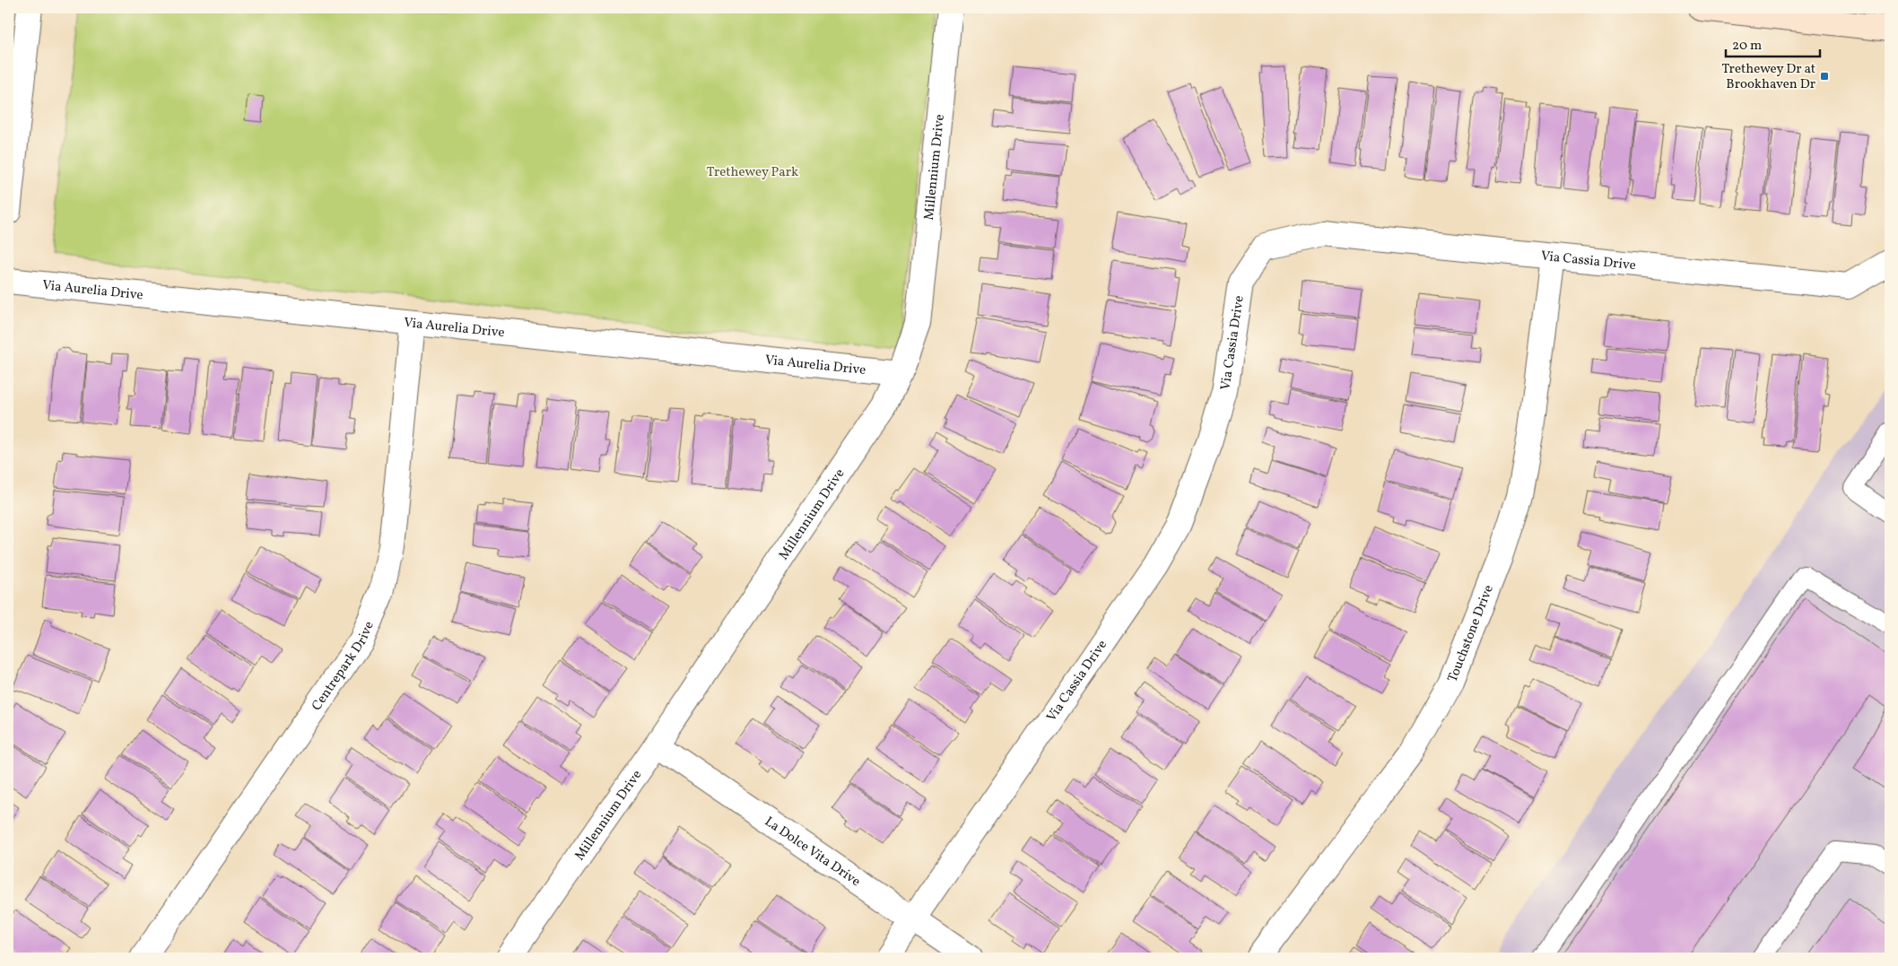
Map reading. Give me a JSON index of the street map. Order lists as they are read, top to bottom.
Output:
{
  "streets": {
    "street": [
      "Millennium Drive",
      "Via Cassia Drive",
      "Via Aurelia Drive",
      "Touchstone Drive",
      "Centrepark Drive",
      "La Dolce Vita Drive"
    ]
  },
  "crossings": [
    ["Millennium Drive", "Via Aurelia Drive"],
    ["Millennium Drive", "La Dolce Vita Drive"],
    ["Via Cassia Drive", "Touchstone Drive"],
    ["Via Cassia Drive", "La Dolce Vita Drive"],
    ["Via Aurelia Drive", "Centrepark Drive"]
  ],
  "parks": ["Trethewey Park"],
  "places": {
    "transit": ["Trethewey Dr at Brookhaven Dr"]
  },
  "scale_bar": "20 m"
}
